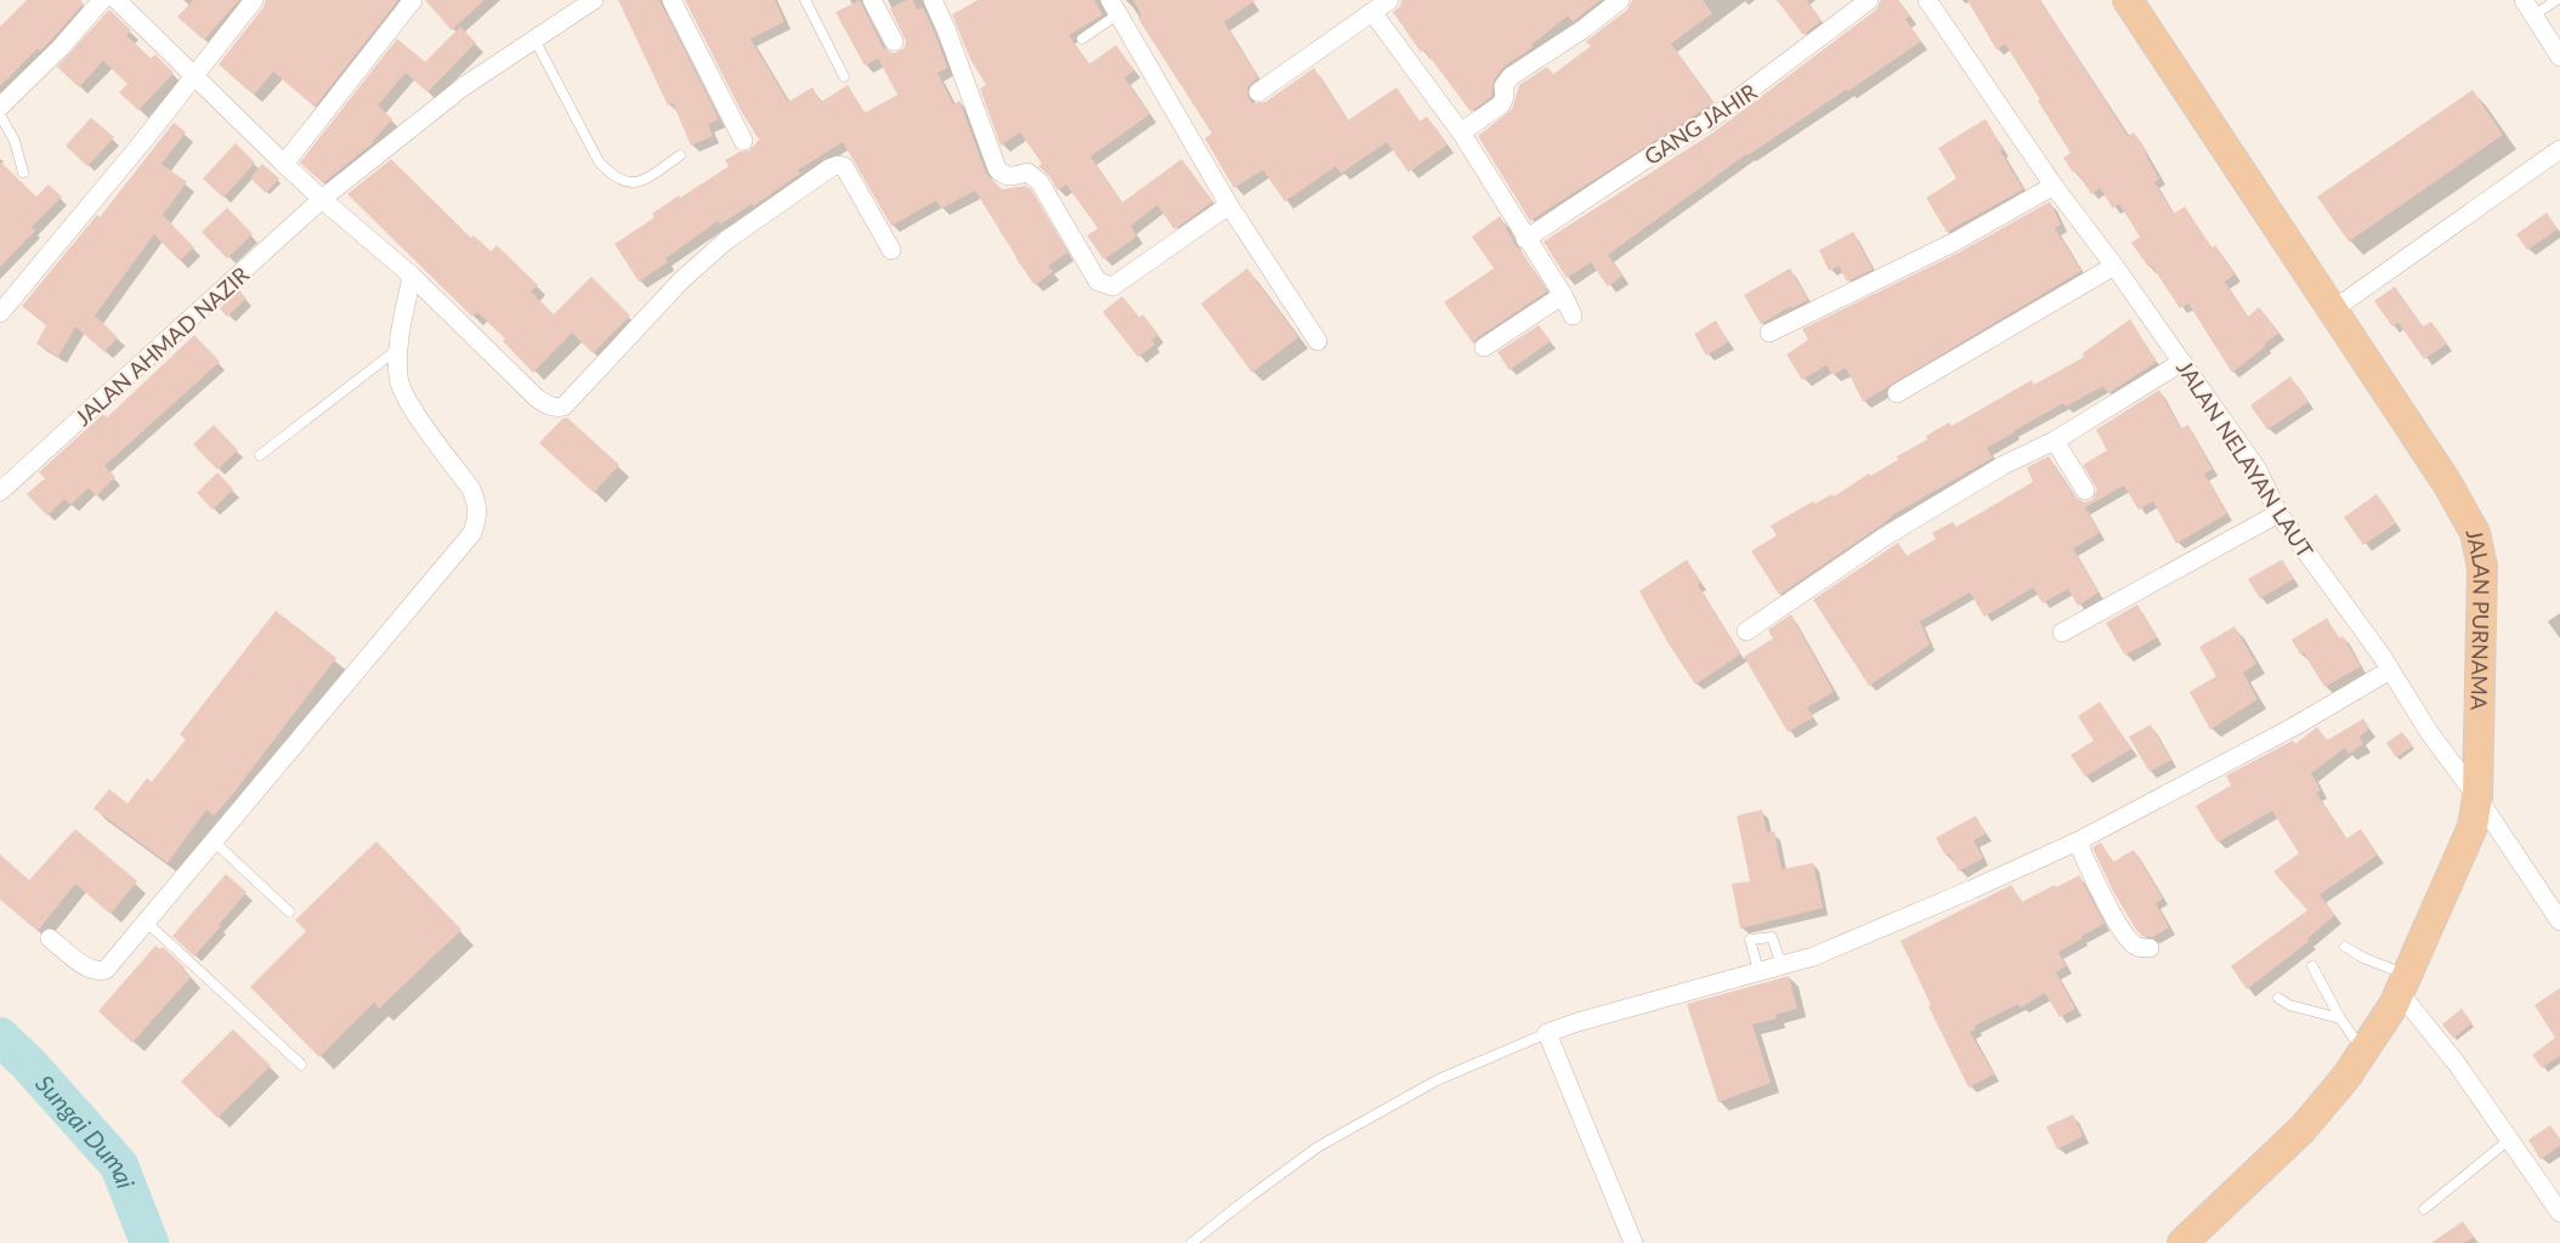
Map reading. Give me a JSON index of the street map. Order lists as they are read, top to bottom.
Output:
{
  "streets": {
    "main road": ["JALAN PURNAMA"],
    "street": ["GANG JAHIR", "JALAN AHMAD NAZIR", "JALAN NELAYAN LAUT"]
  },
  "crossings": [
    ["JALAN NELAYAN LAUT", "JALAN PURNAMA"]
  ],
  "water": ["Sungai Dumai"]
}
